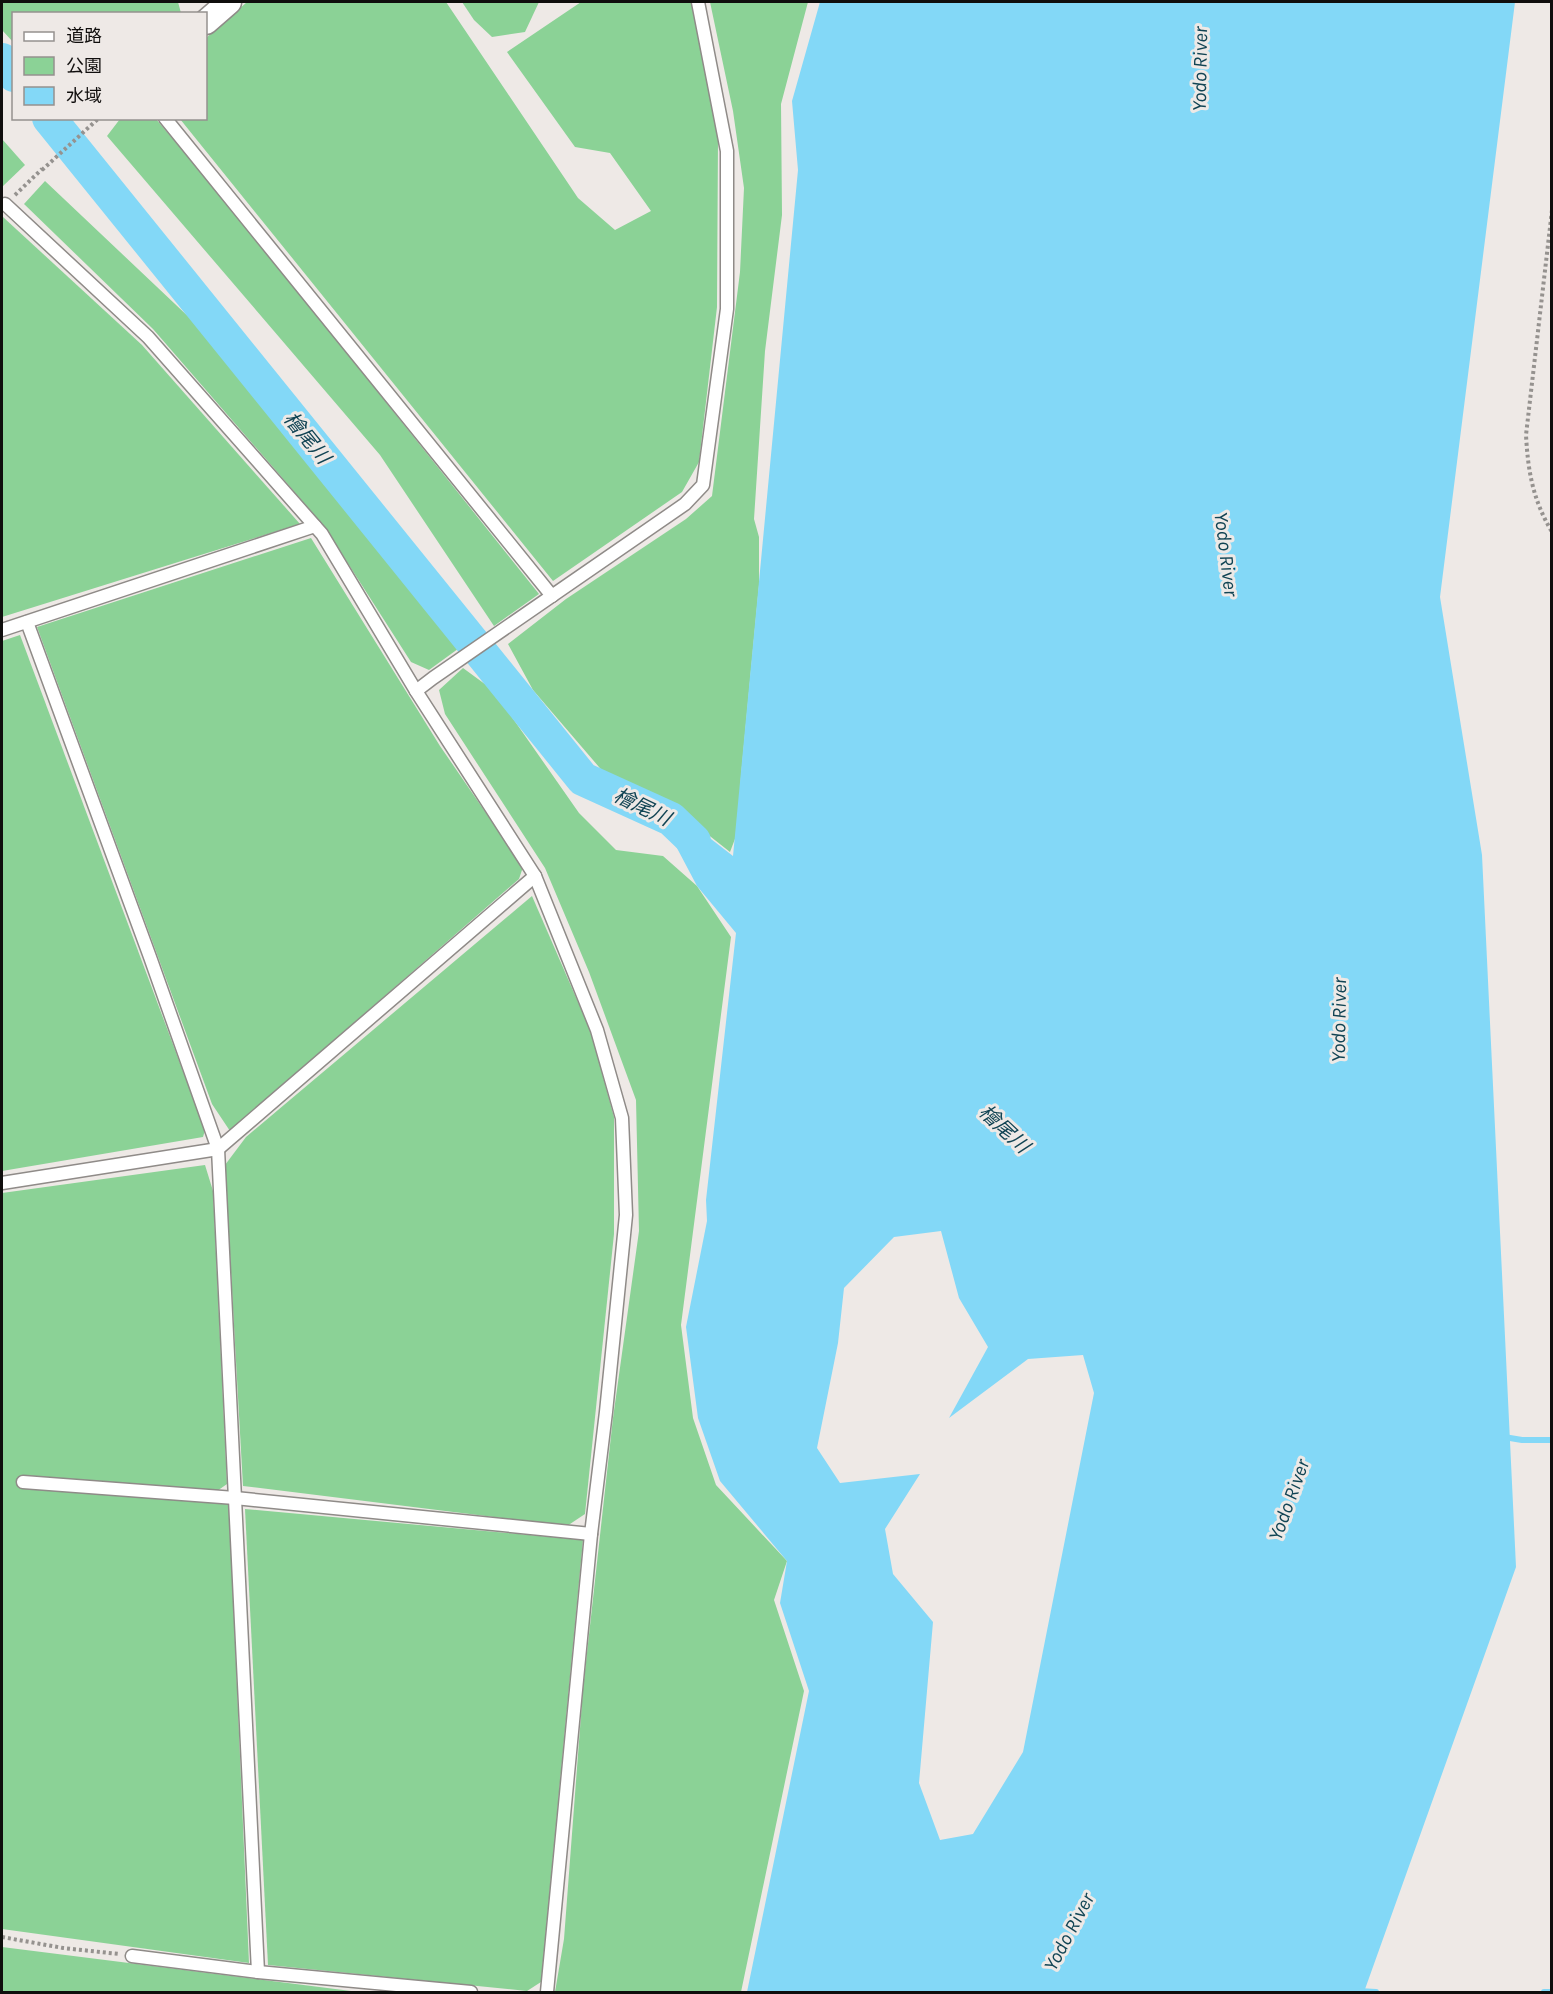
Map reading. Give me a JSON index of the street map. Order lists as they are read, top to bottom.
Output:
{
  "water": ["Yodo River", "檜尾川"],
  "legend": ["道路", "公園", "水域"]
}
